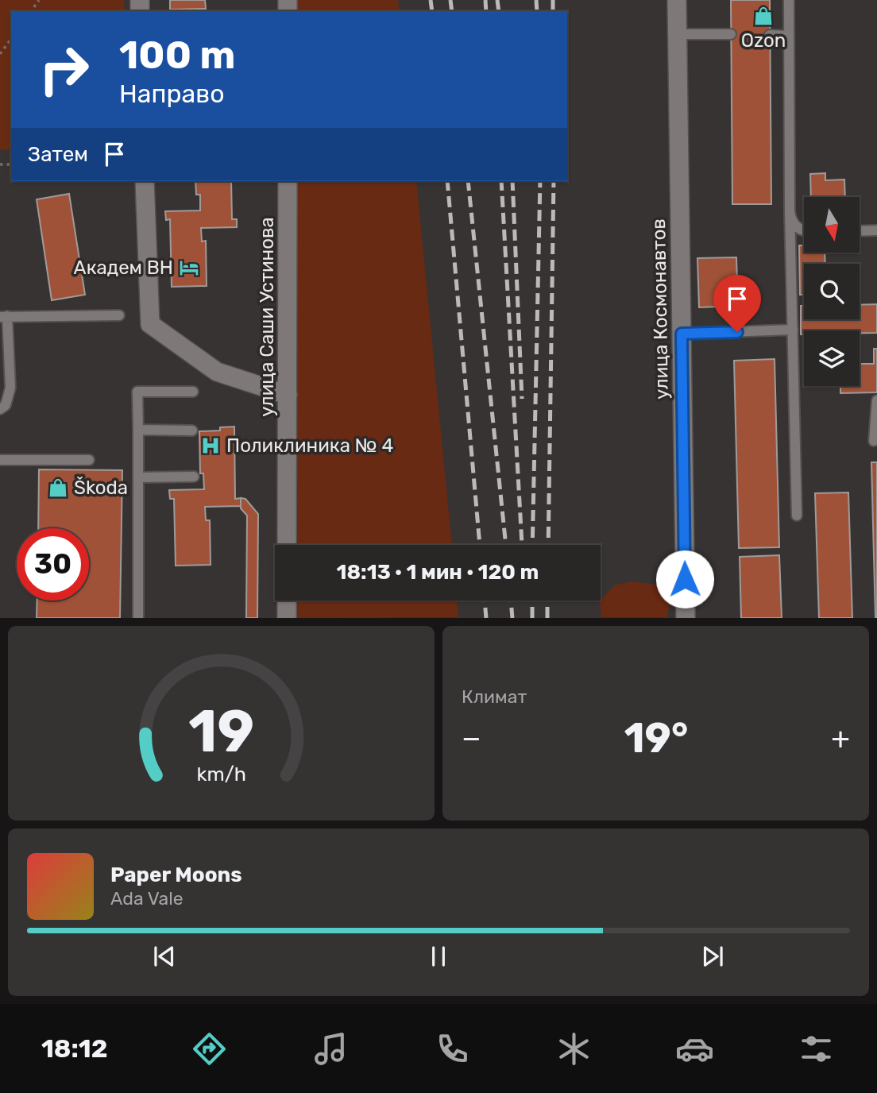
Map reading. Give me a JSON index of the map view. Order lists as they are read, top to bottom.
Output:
{
  "streets": {
    "street": ["улица Космонавтов", "улица Саши Устинова"]
  },
  "places": {
    "shop": ["Ozon", "Škoda"],
    "hotel": ["Академ ВН"],
    "hospital": ["Поликлиника № 4"]
  },
  "north": "bottom",
  "page": {
    "turn": ["100 m", "Направо"],
    "then": "Затем",
    "limit": "30",
    "trip": "18:13 · 1 мин · 120 m",
    "tile": "Климат",
    "heat": ["−", "19°", "+"],
    "song": ["Paper Moons", "Ada Vale"],
    "tabs": "18:12",
    "gauge": ["19", "km/h"]
  }
}
